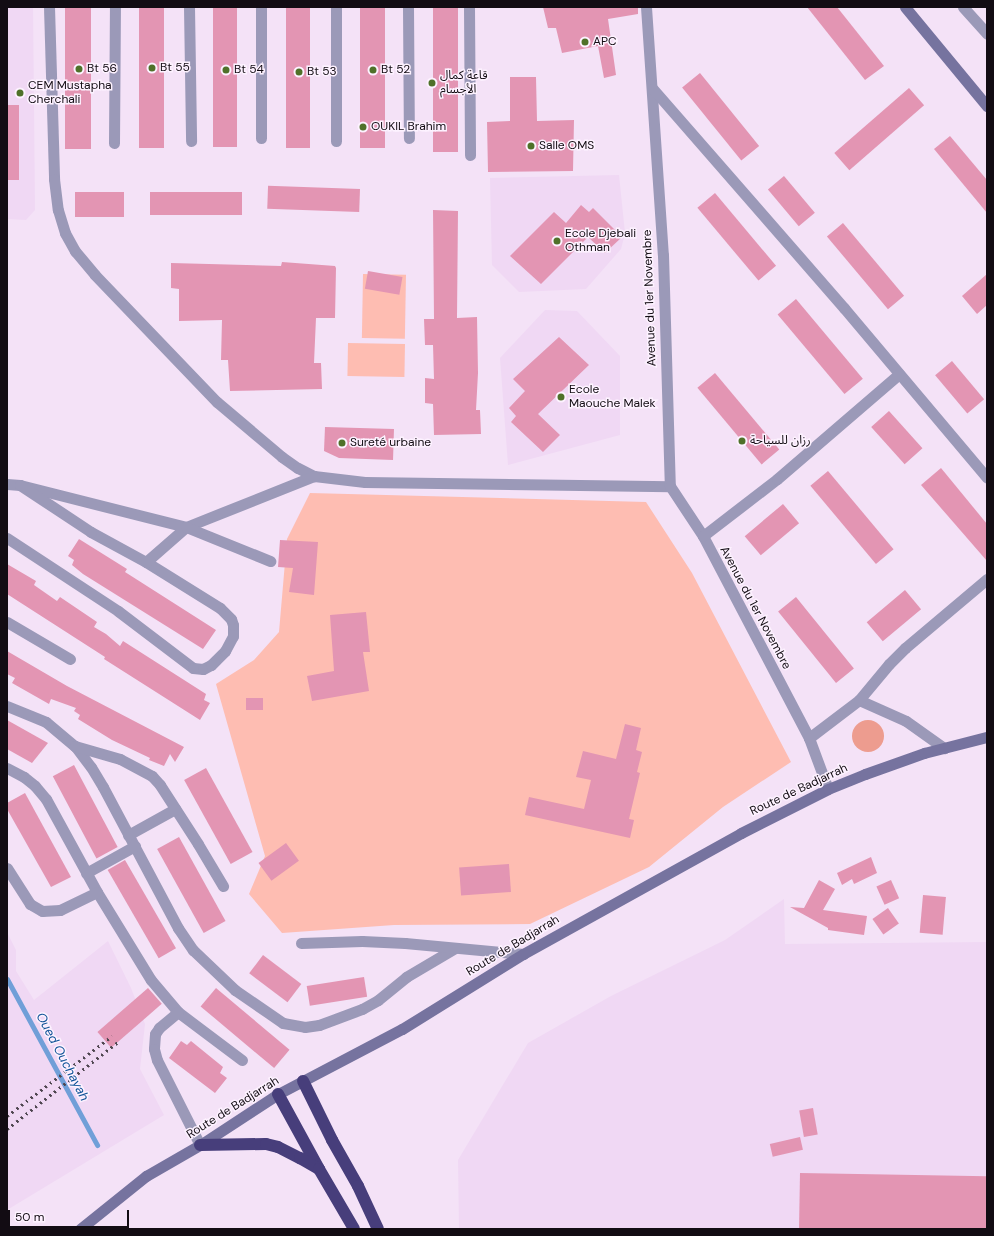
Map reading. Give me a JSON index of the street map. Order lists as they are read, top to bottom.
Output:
{
  "streets": {
    "main road": ["Route de Badjarrah"],
    "street": ["Avenue du 1er Novembre"]
  },
  "crossings": [
    ["Avenue du 1er Novembre", "Route de Badjarrah"]
  ],
  "water": ["Oued Ouchayah"],
  "places": [
    "APC",
    "Bt 55",
    "Bt 56",
    "Bt 54",
    "Bt 52",
    "Bt 53",
    "قاعة كمال الأجسام",
    "CEM Mustapha Cherchali",
    "OUKIL Brahim",
    "Salle OMS",
    "Ecole Djebali Othman",
    "Ecole Maouche Malek",
    "رزان للسياحة",
    "Sureté urbaine"
  ],
  "scale_bar": "50 m"
}
